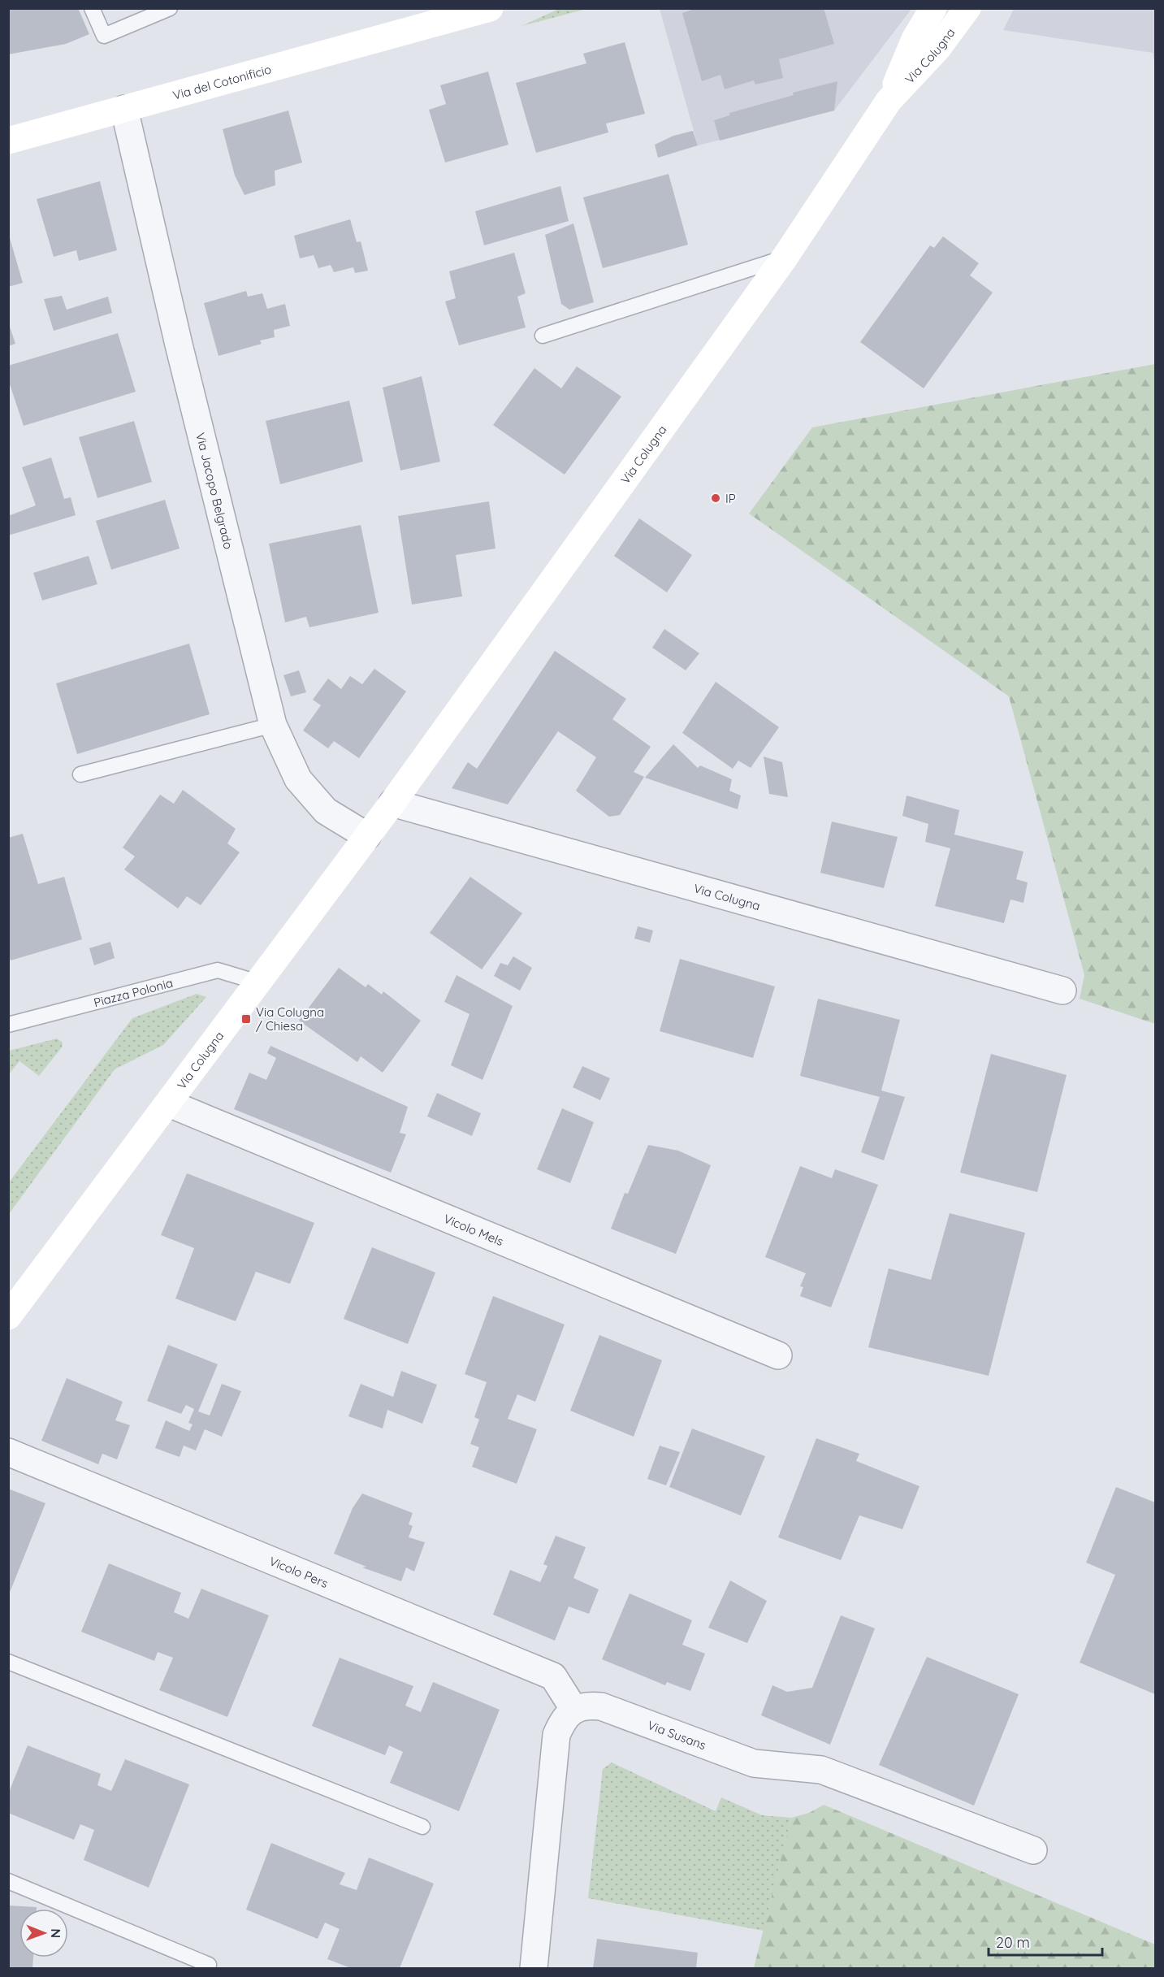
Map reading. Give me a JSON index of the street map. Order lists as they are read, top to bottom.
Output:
{
  "streets": {
    "street": [
      "Via Colugna",
      "Via del Cotonificio",
      "Via Jacopo Belgrado",
      "Vicolo Mels",
      "Vicolo Pers",
      "Via Susans"
    ],
    "lane": ["Piazza Polonia"]
  },
  "crossings": [
    ["Via Colugna", "Via Jacopo Belgrado"],
    ["Via Colugna", "Piazza Polonia"],
    ["Via Colugna", "Vicolo Mels"],
    ["Via del Cotonificio", "Via Jacopo Belgrado"],
    ["Vicolo Pers", "Via Susans"]
  ],
  "places": {
    "other": ["IP"],
    "transit": ["Via Colugna / Chiesa"]
  },
  "scale_bar": "20 m",
  "north": "right"
}
